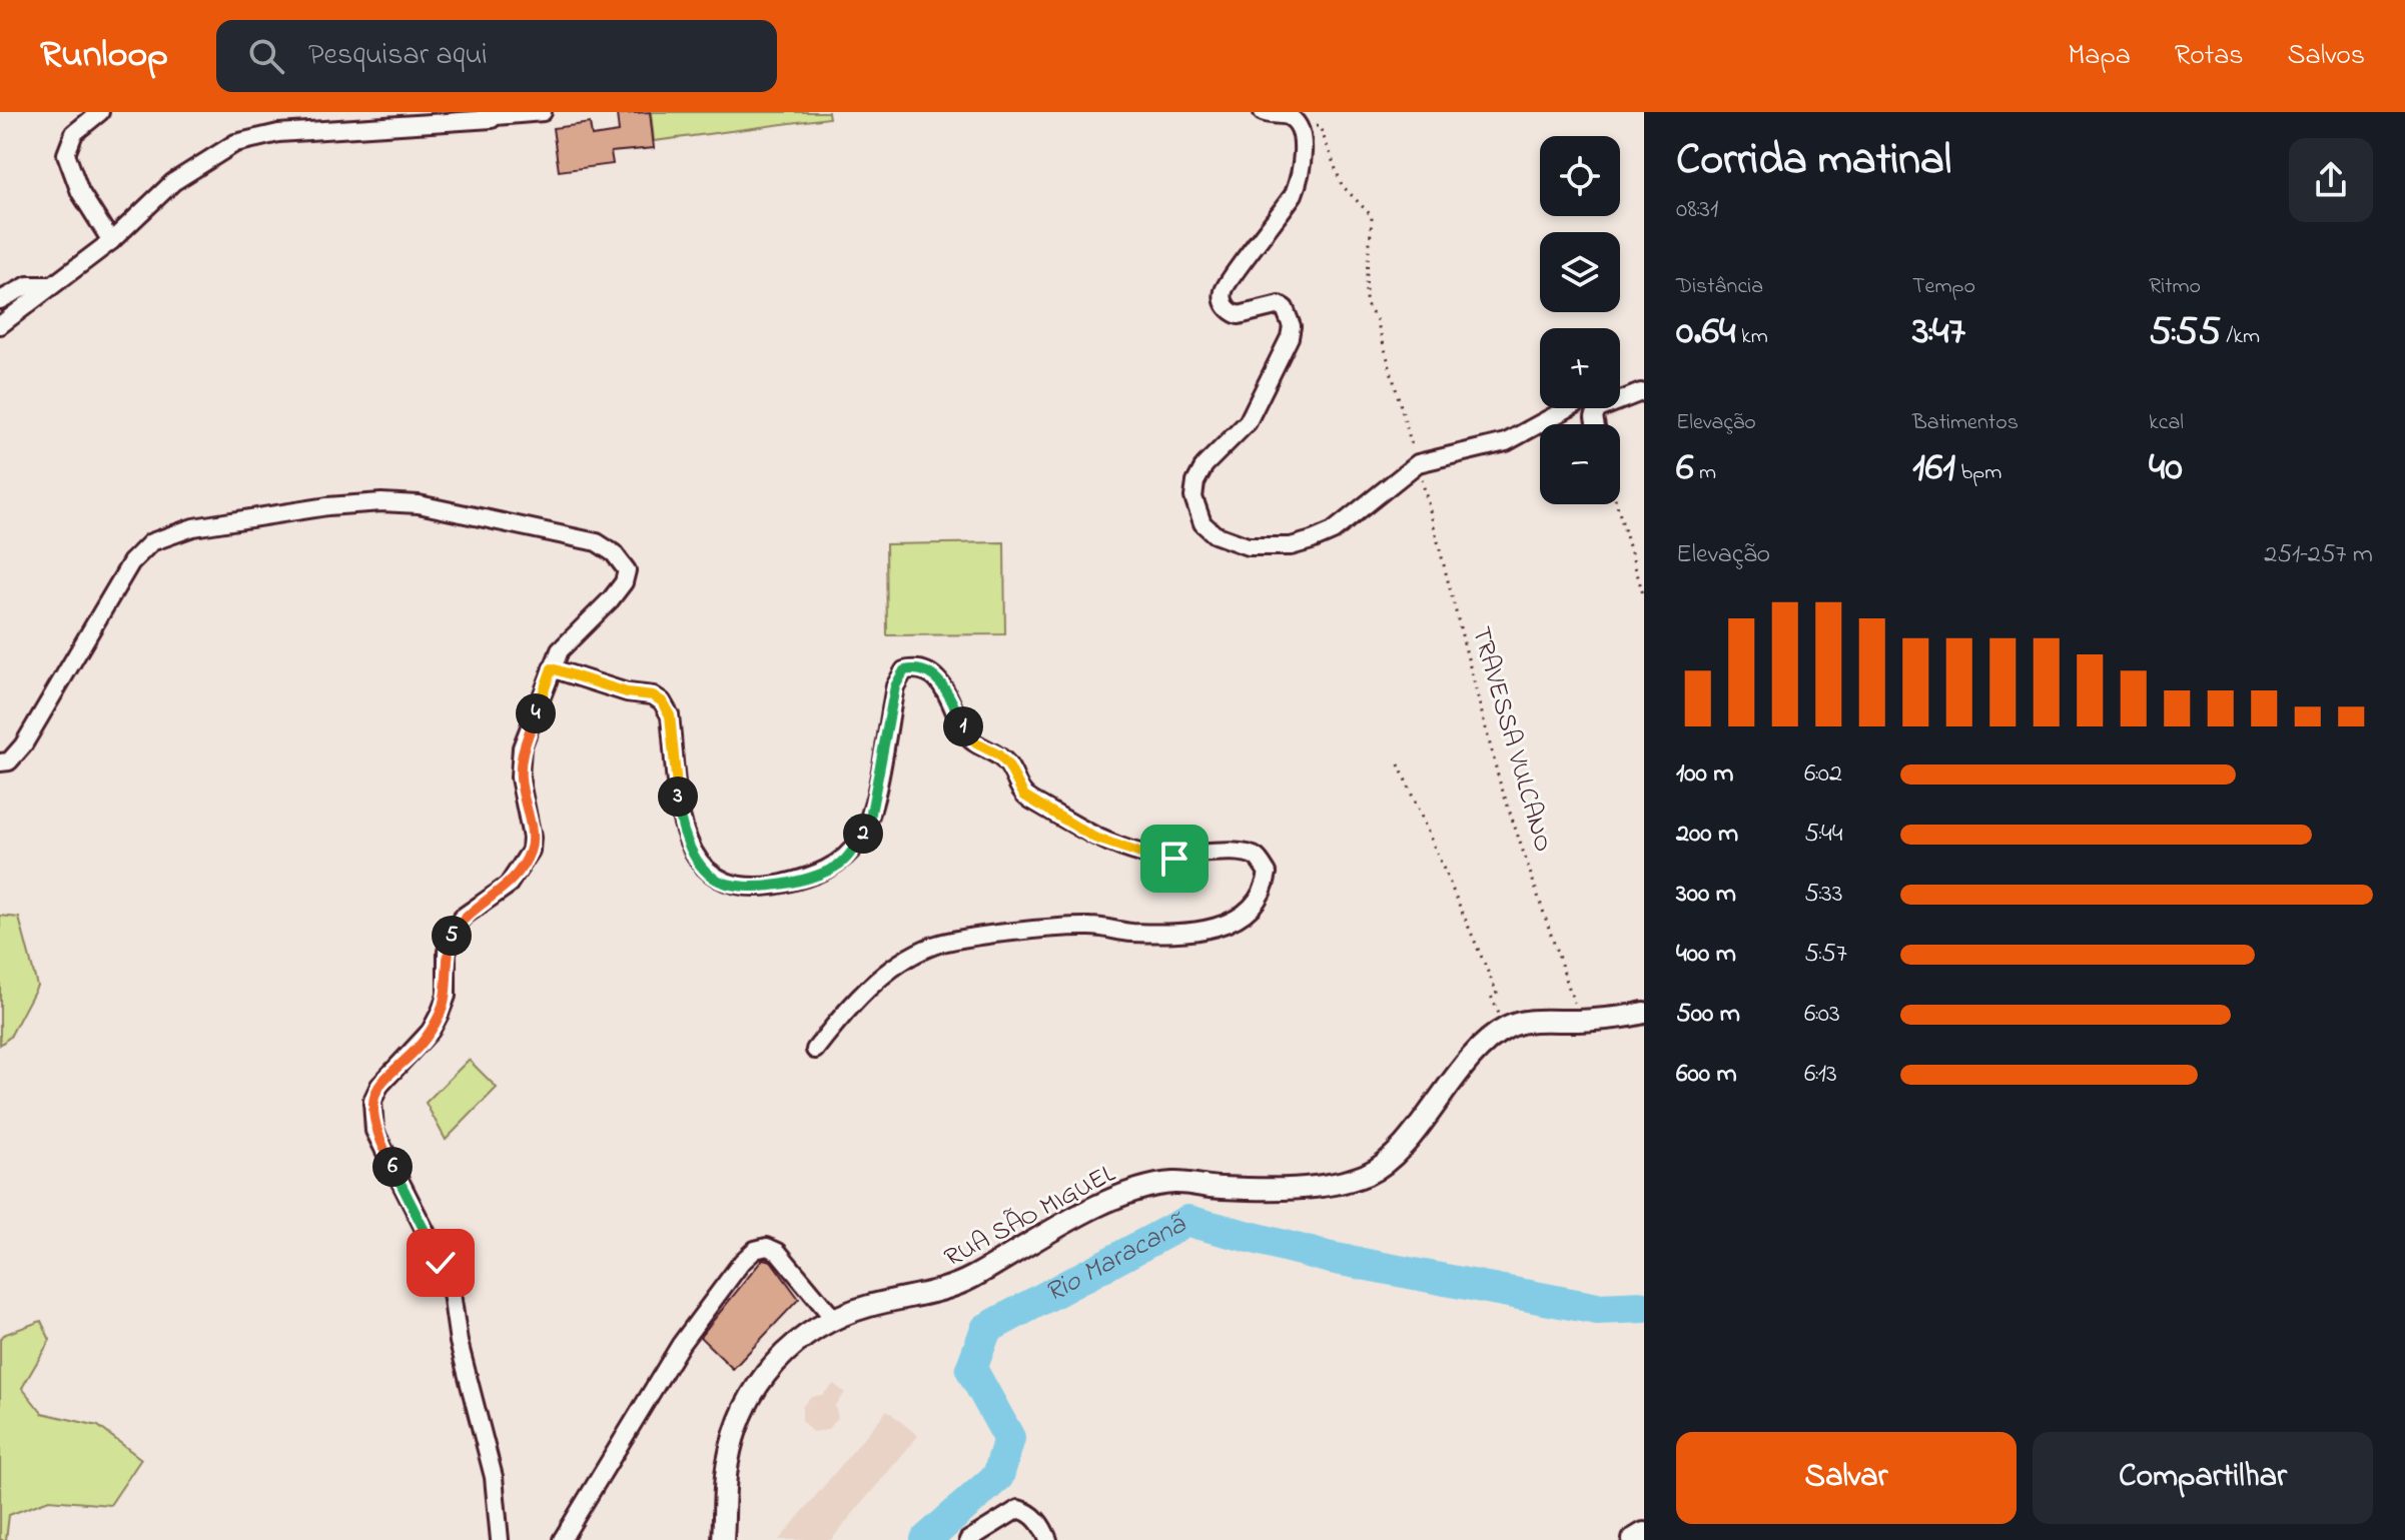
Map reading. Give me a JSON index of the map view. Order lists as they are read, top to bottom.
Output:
{
  "streets": {
    "street": ["RUA SÃO MIGUEL"],
    "path": ["TRAVESSA VULCANO"]
  },
  "water": ["Rio Maracanã"],
  "page": {
    "header": "Runloop",
    "search": "Pesquisar aqui",
    "nav": ["Mapa", "Rotas", "Salvos"],
    "heading": ["Corrida matinal", "08:31"],
    "map_buttons": ["+", "−"],
    "stats": [
      ["Distância", "0.64 km"],
      ["Tempo", "3:47"],
      ["Ritmo", "5:55 /km"],
      ["Elevação", "6 m"],
      ["Batimentos", "161 bpm"],
      ["kcal", "40"]
    ],
    "chart": ["Elevação", "251–257 m"],
    "pins": [
      "4",
      "1",
      "3",
      "2",
      "5",
      "6"
    ],
    "list": [
      {
        "name": "100 m",
        "note": "6:02"
      },
      {
        "name": "200 m",
        "note": "5:44"
      },
      {
        "name": "300 m",
        "note": "5:33"
      },
      {
        "name": "400 m",
        "note": "5:57"
      },
      {
        "name": "500 m",
        "note": "6:03"
      },
      {
        "name": "600 m",
        "note": "6:13"
      }
    ],
    "buttons": ["Salvar", "Compartilhar"]
  }
}
